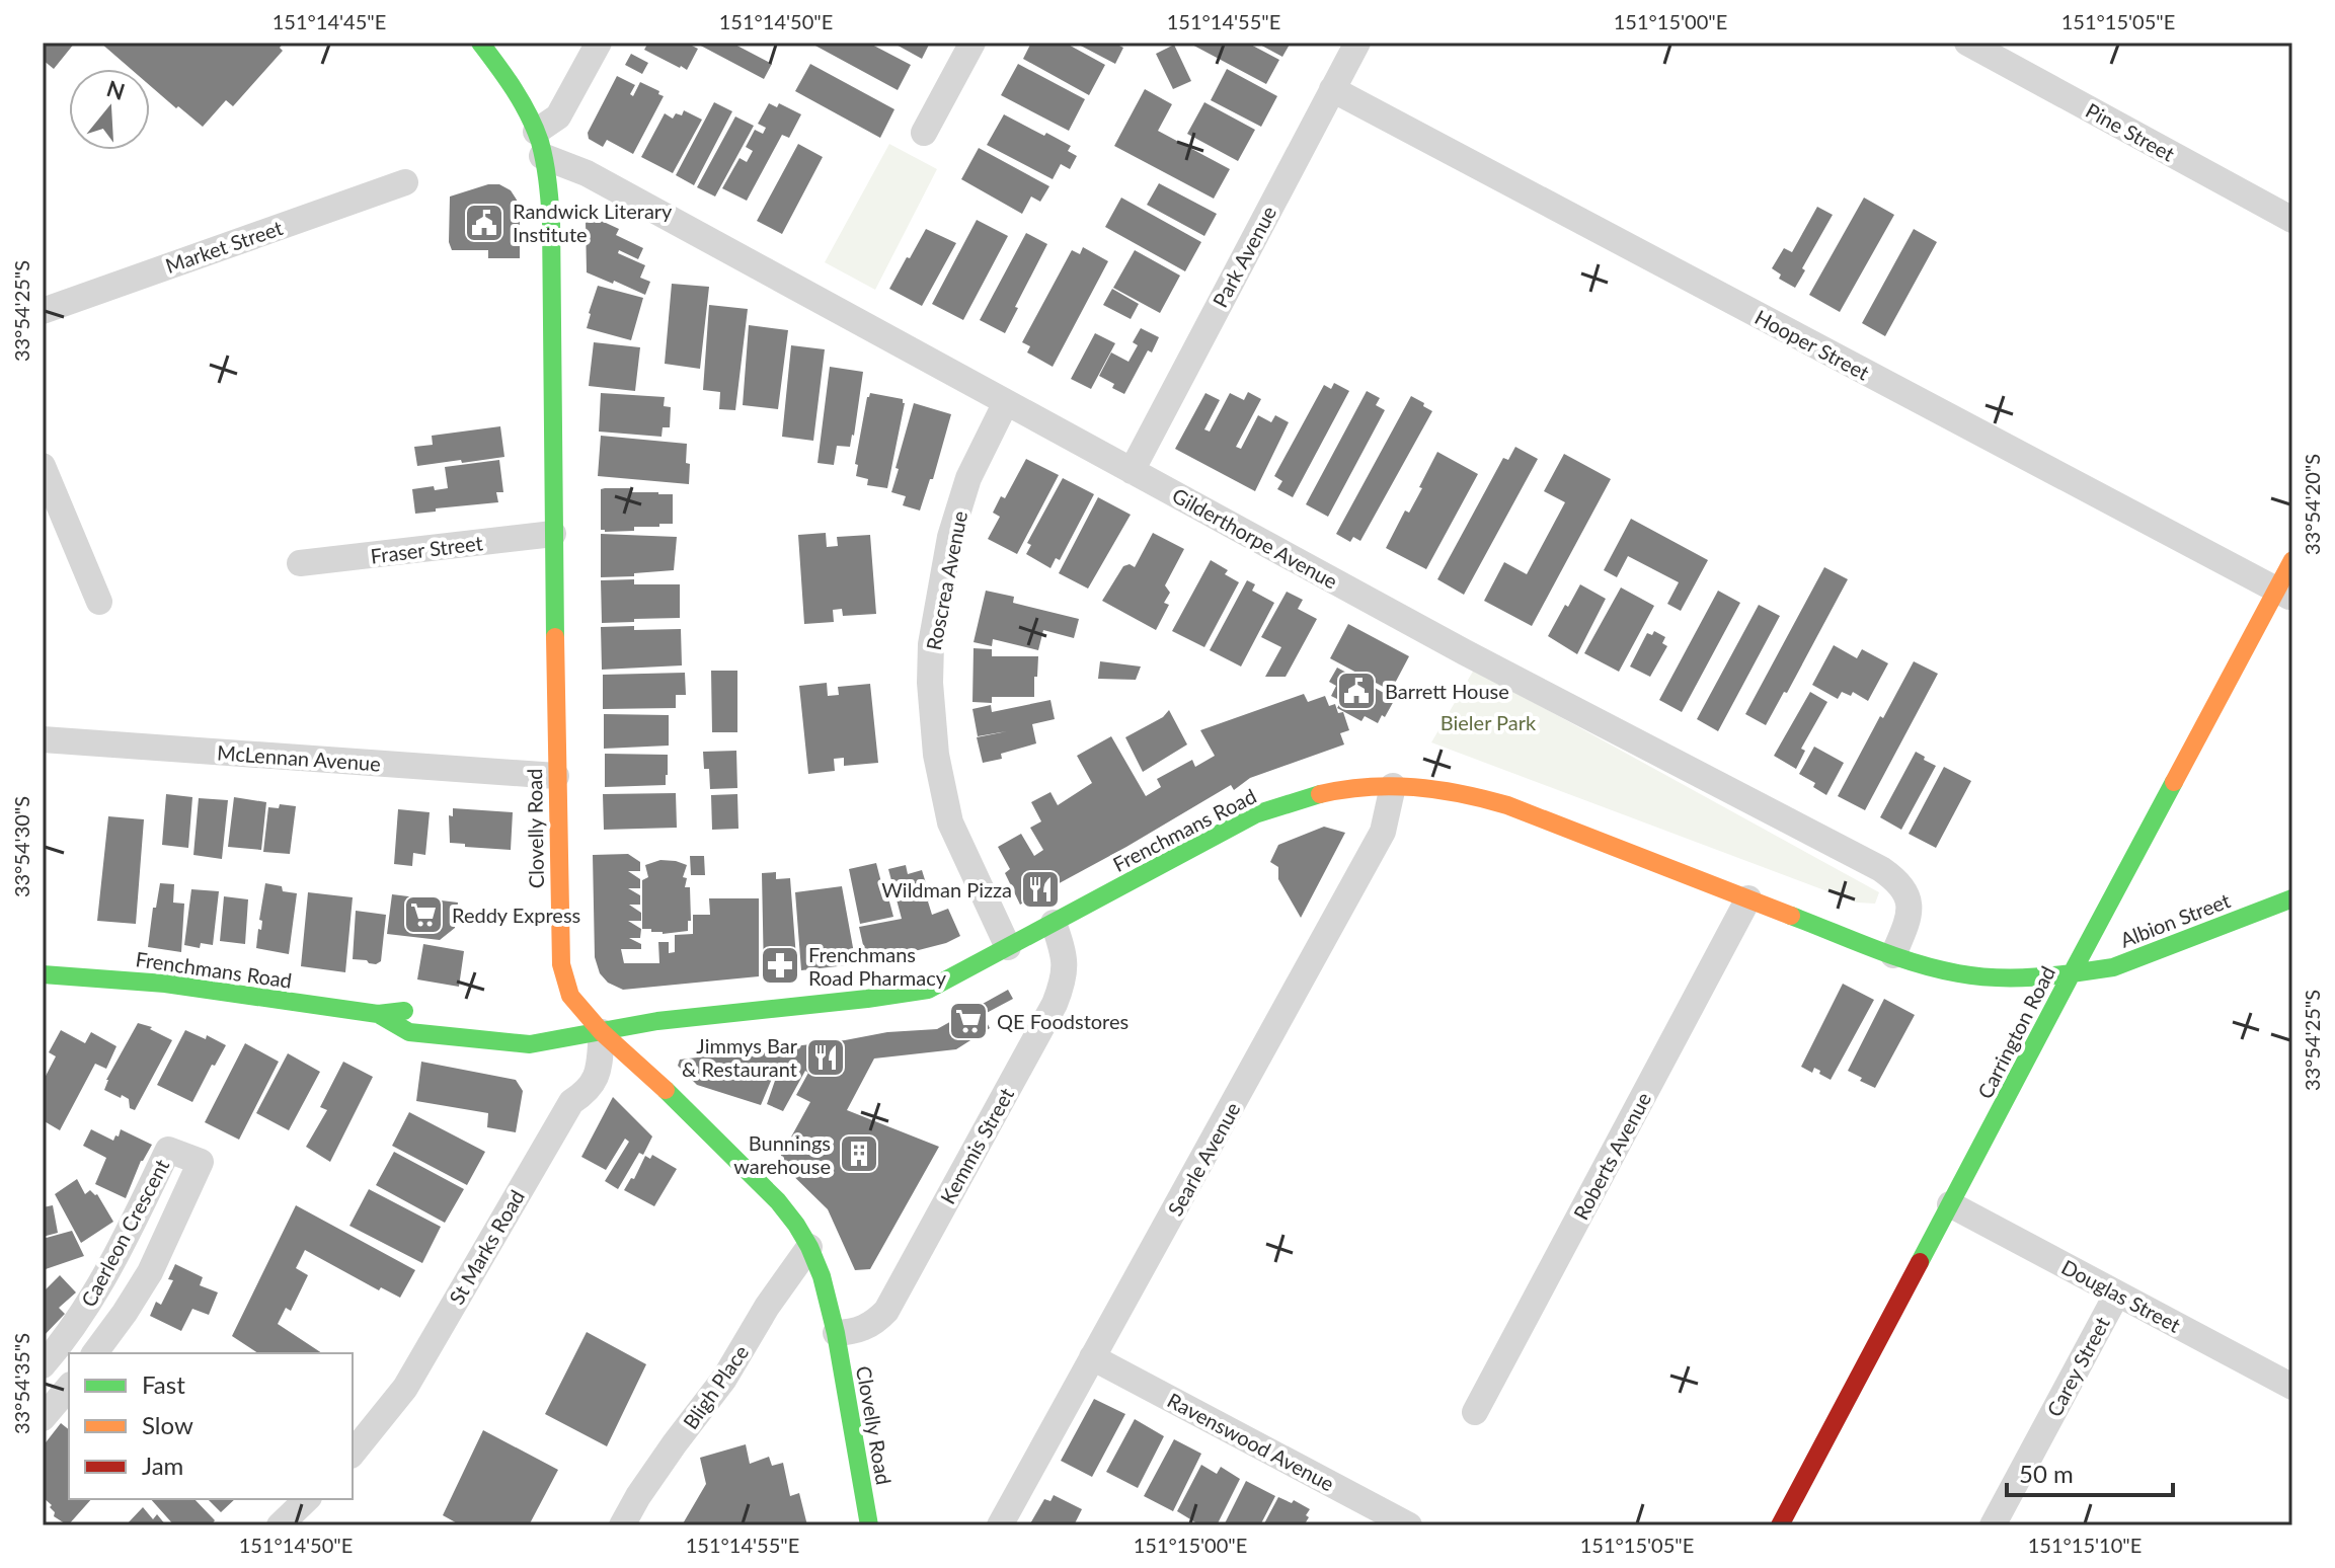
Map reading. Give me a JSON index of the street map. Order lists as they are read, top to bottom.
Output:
{
  "streets": {
    "main road": [
      "Clovelly Road",
      "Frenchmans Road",
      "Albion Street",
      "Carrington Road"
    ],
    "street": [
      "Pine Street",
      "Market Street",
      "Park Avenue",
      "Hooper Street",
      "Gilderthorpe Avenue",
      "Fraser Street",
      "Roscrea Avenue",
      "McLennan Avenue",
      "Kemmis Street",
      "Roberts Avenue",
      "Searle Avenue",
      "Caerleon Crescent",
      "St Marks Road",
      "Douglas Street",
      "Carey Street",
      "Bligh Place",
      "Ravenswood Avenue"
    ]
  },
  "crossings": [
    ["Park Avenue", "Hooper Street"],
    ["Park Avenue", "Gilderthorpe Avenue"],
    ["Hooper Street", "Carrington Road"],
    ["Gilderthorpe Avenue", "Roscrea Avenue"],
    ["Gilderthorpe Avenue", "Clovelly Road"],
    ["Gilderthorpe Avenue", "Frenchmans Road"],
    ["Fraser Street", "Clovelly Road"],
    ["Roscrea Avenue", "Frenchmans Road"],
    ["McLennan Avenue", "Clovelly Road"],
    ["Clovelly Road", "Frenchmans Road"],
    ["Clovelly Road", "Kemmis Street"],
    ["Clovelly Road", "St Marks Road"],
    ["Clovelly Road", "Bligh Place"],
    ["Frenchmans Road", "Albion Street"],
    ["Frenchmans Road", "Carrington Road"],
    ["Frenchmans Road", "Kemmis Street"],
    ["Frenchmans Road", "Roberts Avenue"],
    ["Frenchmans Road", "Searle Avenue"],
    ["Frenchmans Road", "St Marks Road"],
    ["Albion Street", "Carrington Road"],
    ["Carrington Road", "Douglas Street"],
    ["Searle Avenue", "Ravenswood Avenue"],
    ["Douglas Street", "Carey Street"]
  ],
  "parks": ["Bieler Park"],
  "places": {
    "public building": ["Randwick Literary Institute", "Barrett House"],
    "restaurant": ["Wildman Pizza", "Jimmys Bar & Restaurant"],
    "supermarket": ["Reddy Express", "QE Foodstores"],
    "pharmacy": ["Frenchmans Road Pharmacy"],
    "building": ["Bunnings warehouse"]
  },
  "legend": ["Fast", "Slow", "Jam"],
  "scale_bar": "50 m",
  "north": "top",
  "coordinates": [
    "151°14'45\"E",
    "151°14'50\"E",
    "151°14'55\"E",
    "151°15'00\"E",
    "151°15'05\"E",
    "33°54'25\"S",
    "33°54'20\"S",
    "33°54'30\"S",
    "33°54'35\"S",
    "151°15'10\"E"
  ]
}
